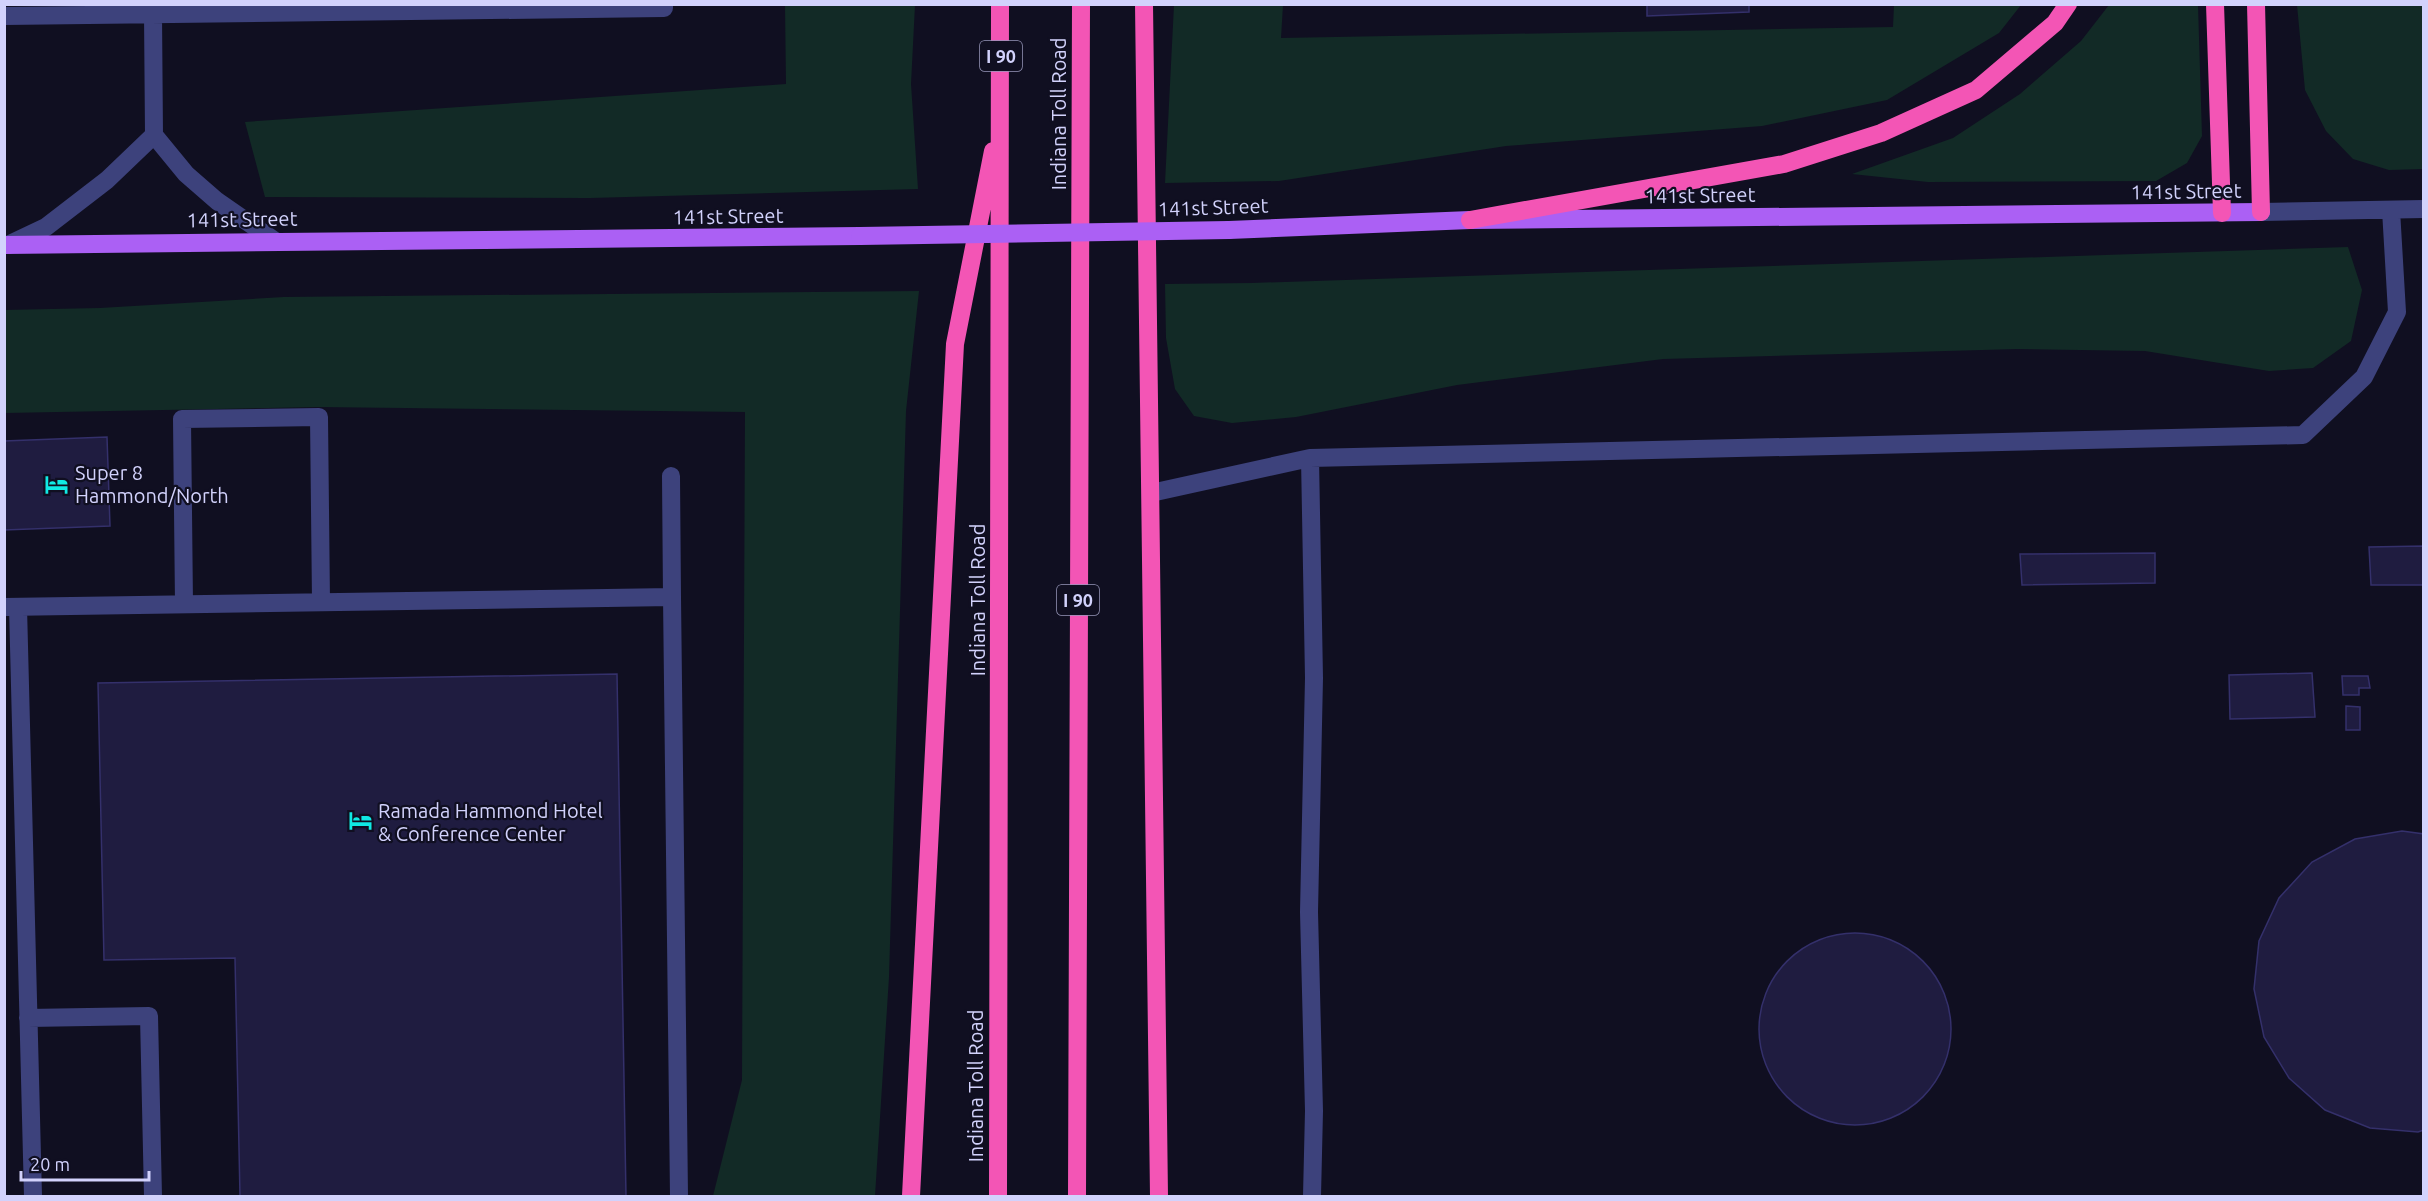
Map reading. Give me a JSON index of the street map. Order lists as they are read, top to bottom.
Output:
{
  "streets": {
    "highway": ["I 90", "Indiana Toll Road"],
    "main road": ["141st Street"]
  },
  "places": {
    "hotel": ["Super 8 Hammond/North", "Ramada Hammond Hotel & Conference Center"]
  },
  "scale_bar": "20 m"
}
